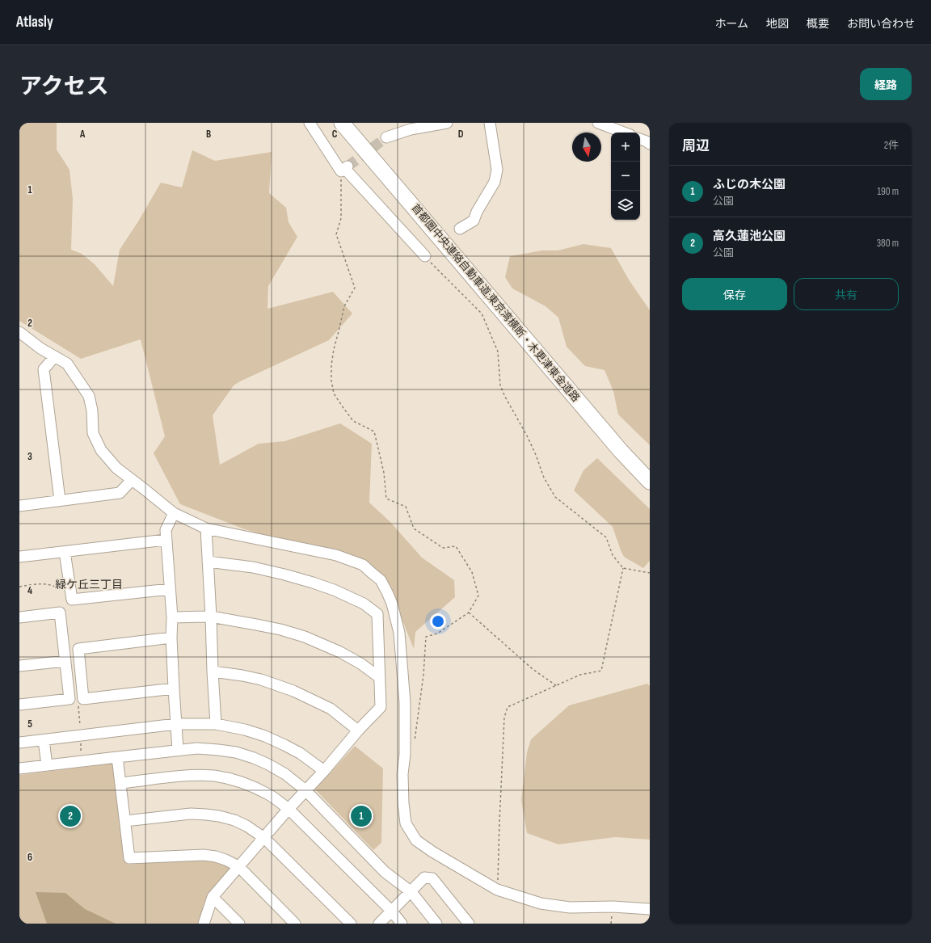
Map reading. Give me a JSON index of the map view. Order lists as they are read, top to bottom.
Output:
{
  "streets": {
    "highway": ["首都圏中央連絡自動車道;東京湾横断・木更津東金道路"]
  },
  "districts": ["緑ケ丘三丁目"],
  "north": "bottom",
  "page": {
    "header": "Atlasly",
    "nav": [
      "ホーム",
      "地図",
      "概要",
      "お問い合わせ"
    ],
    "title": "アクセス",
    "buttons": [
      "経路",
      ["保存", "共有"]
    ],
    "heading": ["周辺", "2件"],
    "map_buttons": ["+", "−"],
    "list": [
      {
        "mark": "1",
        "name": "ふじの木公園",
        "note": "公園",
        "value": "190 m"
      },
      {
        "mark": "2",
        "name": "高久蓮池公園",
        "note": "公園",
        "value": "380 m"
      }
    ],
    "pins": ["1", "2"]
  },
  "grid": {
    "columns": [
      "A",
      "B",
      "C",
      "D"
    ],
    "rows": [
      "1",
      "2",
      "3",
      "4",
      "5",
      "6"
    ]
  }
}
